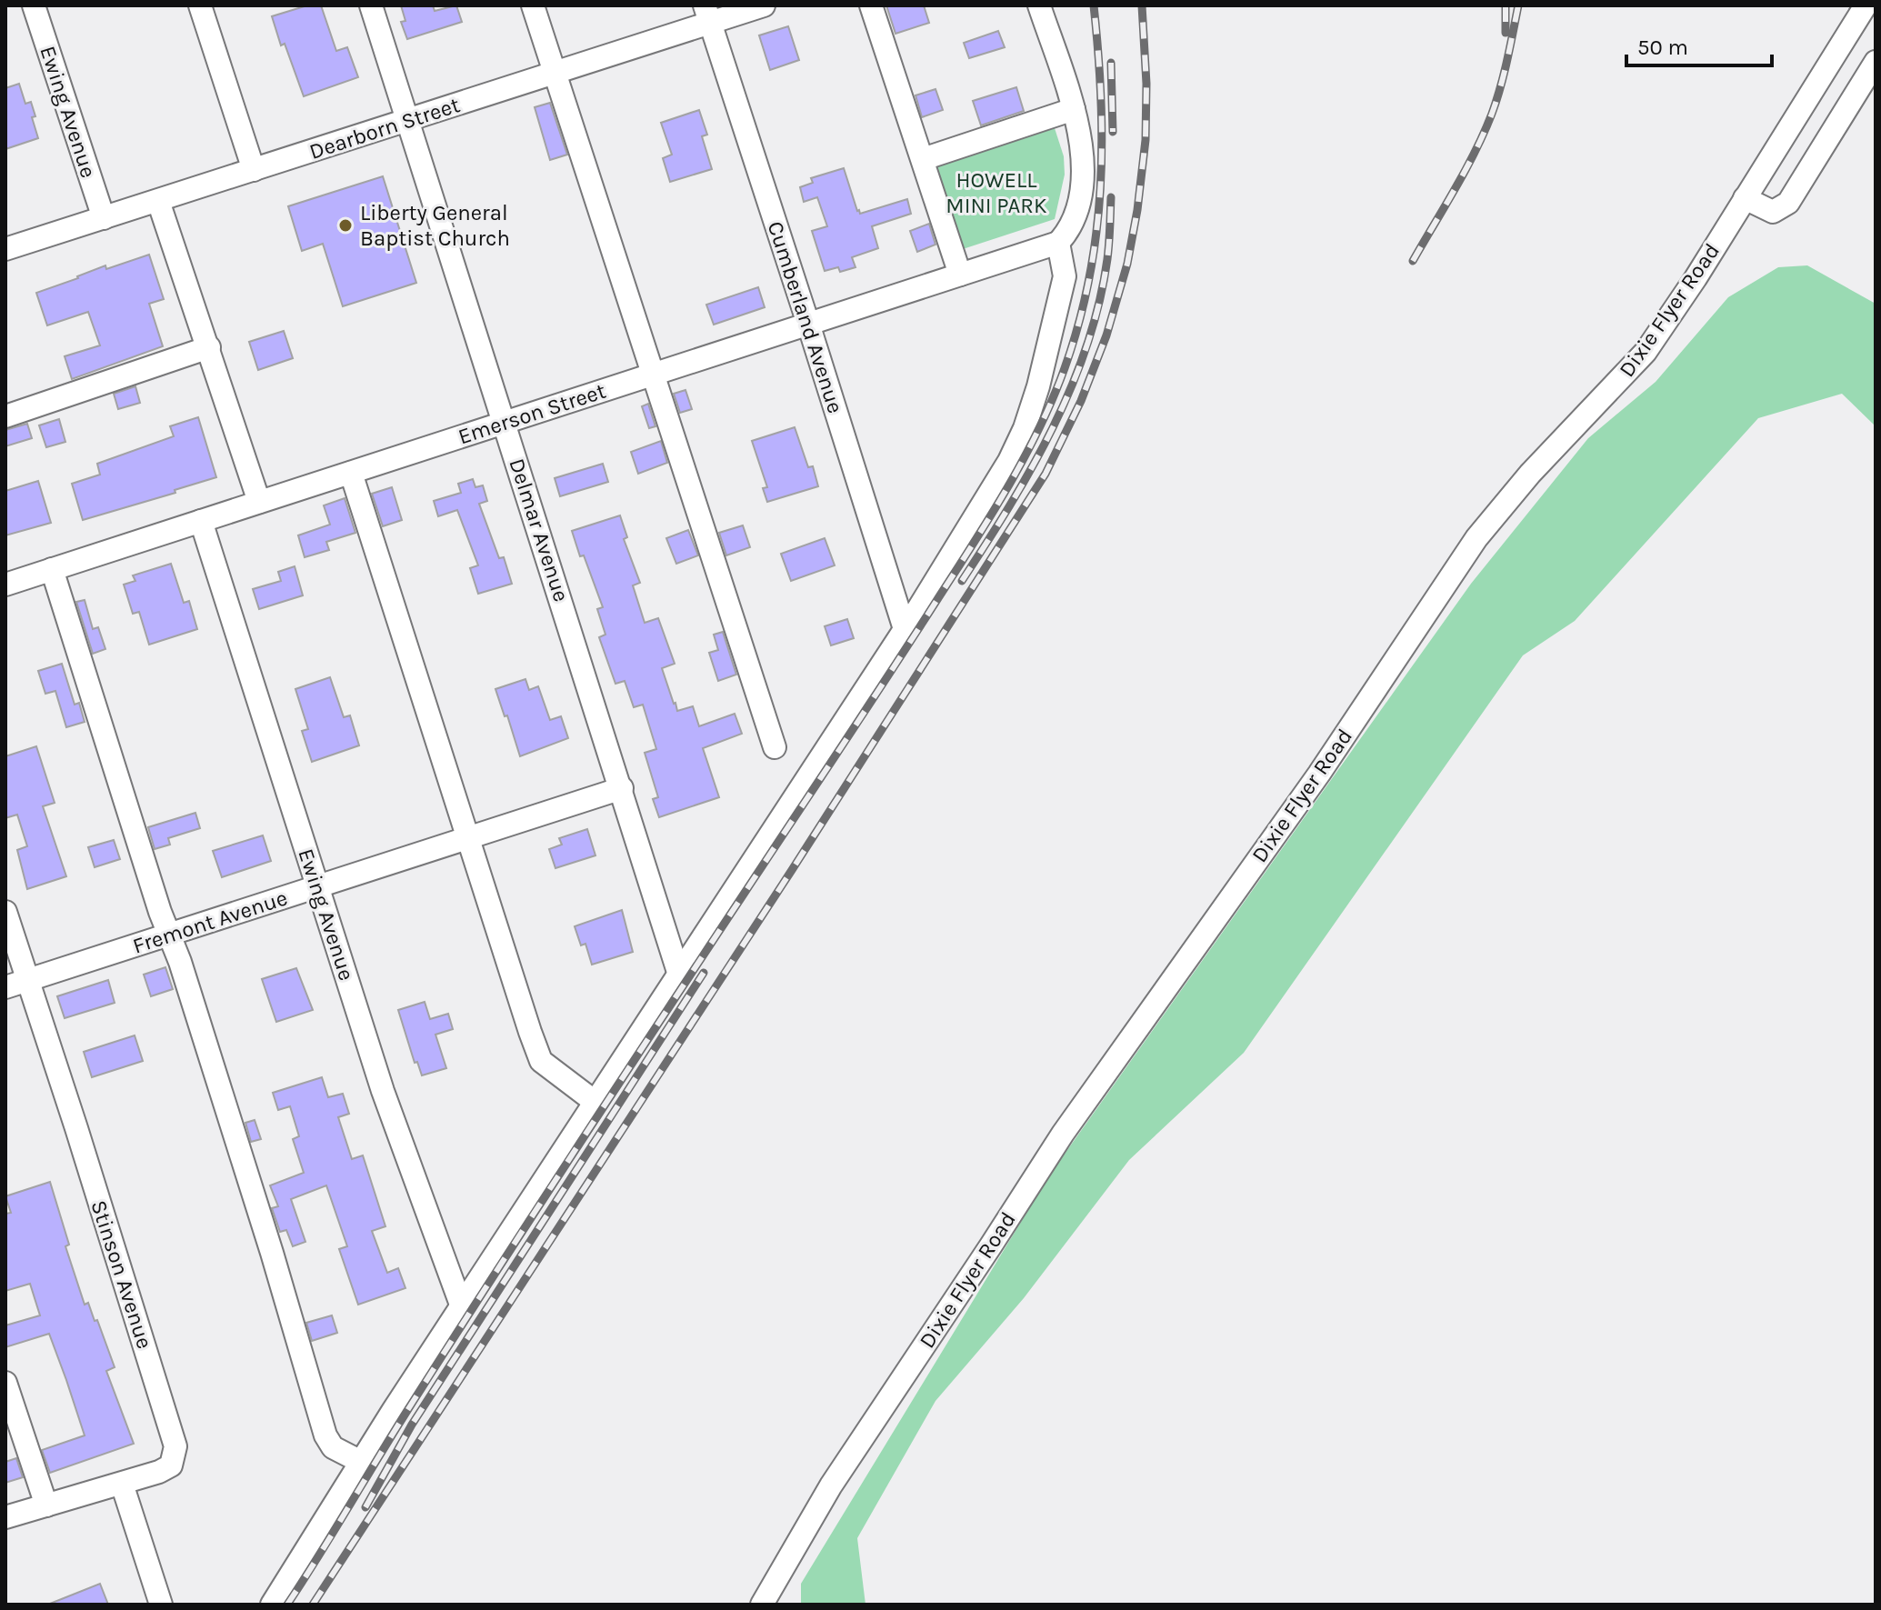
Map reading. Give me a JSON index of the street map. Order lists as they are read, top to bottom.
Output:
{
  "streets": {
    "street": [
      "Ewing Avenue",
      "Dearborn Street",
      "Dixie Flyer Road",
      "Cumberland Avenue",
      "Emerson Street",
      "Delmar Avenue",
      "Fremont Avenue",
      "Stinson Avenue"
    ]
  },
  "crossings": [
    ["Ewing Avenue", "Dearborn Street"],
    ["Ewing Avenue", "Emerson Street"],
    ["Ewing Avenue", "Fremont Avenue"],
    ["Dearborn Street", "Cumberland Avenue"],
    ["Dearborn Street", "Delmar Avenue"],
    ["Cumberland Avenue", "Emerson Street"],
    ["Emerson Street", "Delmar Avenue"],
    ["Delmar Avenue", "Fremont Avenue"],
    ["Fremont Avenue", "Stinson Avenue"]
  ],
  "parks": ["HOWELL MINI PARK"],
  "places": ["Liberty General Baptist Church"],
  "scale_bar": "50 m"
}
